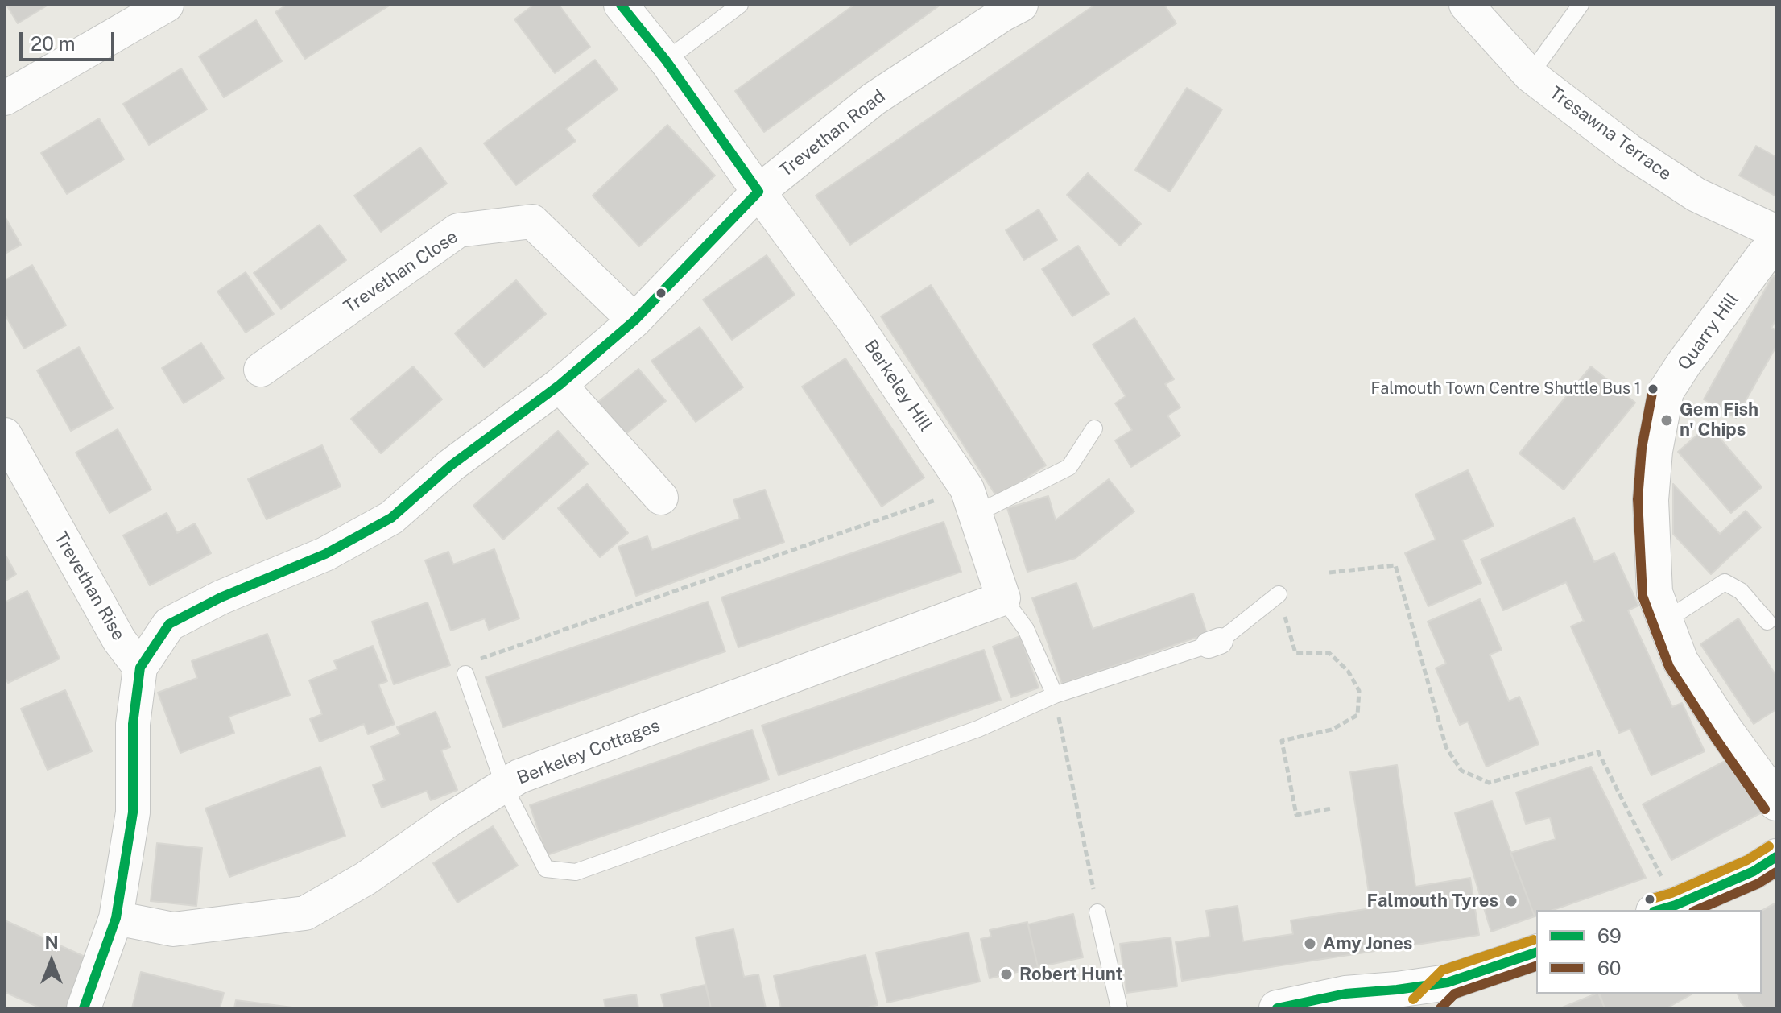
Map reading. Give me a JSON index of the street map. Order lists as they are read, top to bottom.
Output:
{
  "streets": {
    "street": [
      "Trevethan Road",
      "Tresawna Terrace",
      "Trevethan Close",
      "Quarry Hill",
      "Berkeley Hill",
      "Trevethan Rise",
      "Berkeley Cottages"
    ]
  },
  "crossings": [
    ["Trevethan Road", "Trevethan Close"],
    ["Trevethan Road", "Berkeley Hill"],
    ["Trevethan Road", "Trevethan Rise"],
    ["Tresawna Terrace", "Quarry Hill"],
    ["Berkeley Hill", "Berkeley Cottages"]
  ],
  "places": [
    "Falmouth Town Centre Shuttle Bus 1",
    "Gem Fish n' Chips",
    "Falmouth Tyres",
    "Amy Jones",
    "Robert Hunt"
  ],
  "lines": ["transit line 69", "transit line 60"],
  "legend": ["69", "60"],
  "scale_bar": "20 m",
  "north": "top"
}
